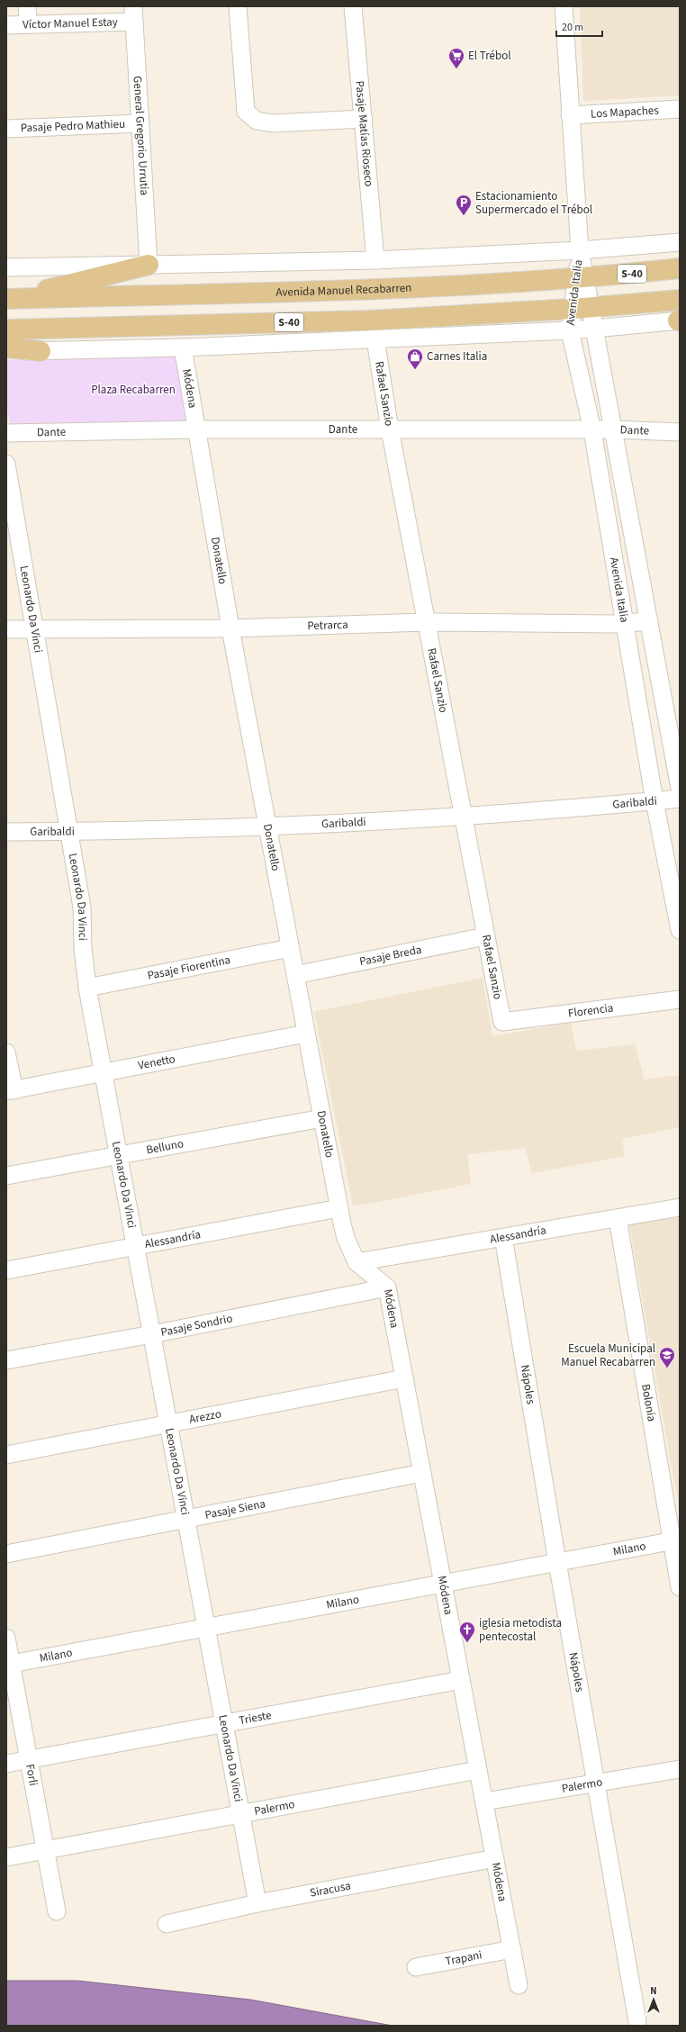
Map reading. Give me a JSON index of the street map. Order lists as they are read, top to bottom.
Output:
{
  "streets": {
    "main road": ["S-40", "Avenida Manuel Recabarren"],
    "street": [
      "Víctor Manuel Estay",
      "Los Mapaches",
      "Pasaje Pedro Mathieu",
      "Pasaje Matías Rioseco",
      "General Gregorio Urrutia",
      "Avenida Italia",
      "Módena",
      "Rafael Sanzio",
      "Dante",
      "Donatello",
      "Leonardo Da Vinci",
      "Petrarca",
      "Garibaldi",
      "Pasaje Breda",
      "Pasaje Fiorentina",
      "Florencia",
      "Venetto",
      "Belluno",
      "Alessandría",
      "Pasaje Sondrio",
      "Nápoles",
      "Bolonia",
      "Arezzo",
      "Pasaje Siena",
      "Milano",
      "Trieste",
      "Forli",
      "Palermo",
      "Siracusa",
      "Trapani"
    ]
  },
  "crossings": [
    ["Víctor Manuel Estay", "General Gregorio Urrutia"],
    ["Los Mapaches", "Avenida Italia"],
    ["Pasaje Pedro Mathieu", "General Gregorio Urrutia"],
    ["S-40", "Avenida Italia"],
    ["Avenida Manuel Recabarren", "Avenida Italia"],
    ["Avenida Italia", "Dante"],
    ["Avenida Italia", "Petrarca"],
    ["Avenida Italia", "Garibaldi"],
    ["Módena", "Dante"],
    ["Módena", "Donatello"],
    ["Módena", "Alessandría"],
    ["Módena", "Pasaje Sondrio"],
    ["Módena", "Arezzo"],
    ["Módena", "Pasaje Siena"],
    ["Módena", "Milano"],
    ["Módena", "Trieste"],
    ["Módena", "Palermo"],
    ["Módena", "Siracusa"],
    ["Módena", "Trapani"],
    ["Rafael Sanzio", "Dante"],
    ["Rafael Sanzio", "Petrarca"],
    ["Rafael Sanzio", "Garibaldi"],
    ["Rafael Sanzio", "Pasaje Breda"],
    ["Rafael Sanzio", "Florencia"],
    ["Dante", "Donatello"],
    ["Donatello", "Petrarca"],
    ["Donatello", "Garibaldi"],
    ["Donatello", "Pasaje Breda"],
    ["Donatello", "Pasaje Fiorentina"],
    ["Donatello", "Venetto"],
    ["Donatello", "Belluno"],
    ["Donatello", "Alessandría"],
    ["Leonardo Da Vinci", "Petrarca"],
    ["Leonardo Da Vinci", "Garibaldi"],
    ["Leonardo Da Vinci", "Pasaje Fiorentina"],
    ["Leonardo Da Vinci", "Venetto"],
    ["Leonardo Da Vinci", "Belluno"],
    ["Leonardo Da Vinci", "Alessandría"],
    ["Leonardo Da Vinci", "Pasaje Sondrio"],
    ["Leonardo Da Vinci", "Arezzo"],
    ["Leonardo Da Vinci", "Pasaje Siena"],
    ["Leonardo Da Vinci", "Milano"],
    ["Leonardo Da Vinci", "Trieste"],
    ["Leonardo Da Vinci", "Palermo"],
    ["Leonardo Da Vinci", "Siracusa"],
    ["Alessandría", "Nápoles"],
    ["Alessandría", "Bolonia"],
    ["Nápoles", "Milano"],
    ["Nápoles", "Palermo"],
    ["Bolonia", "Milano"],
    ["Milano", "Forli"],
    ["Trieste", "Forli"],
    ["Forli", "Palermo"]
  ],
  "parks": ["Plaza Recabarren"],
  "places": {
    "supermarket": ["El Trébol"],
    "parking": ["Estacionamiento Supermercado el Trébol"],
    "shop": ["Carnes Italia"],
    "school or university": ["Escuela Municipal Manuel Recabarren"],
    "church": ["iglesia metodista pentecostal"]
  },
  "scale_bar": "20 m",
  "north": "top"
}
